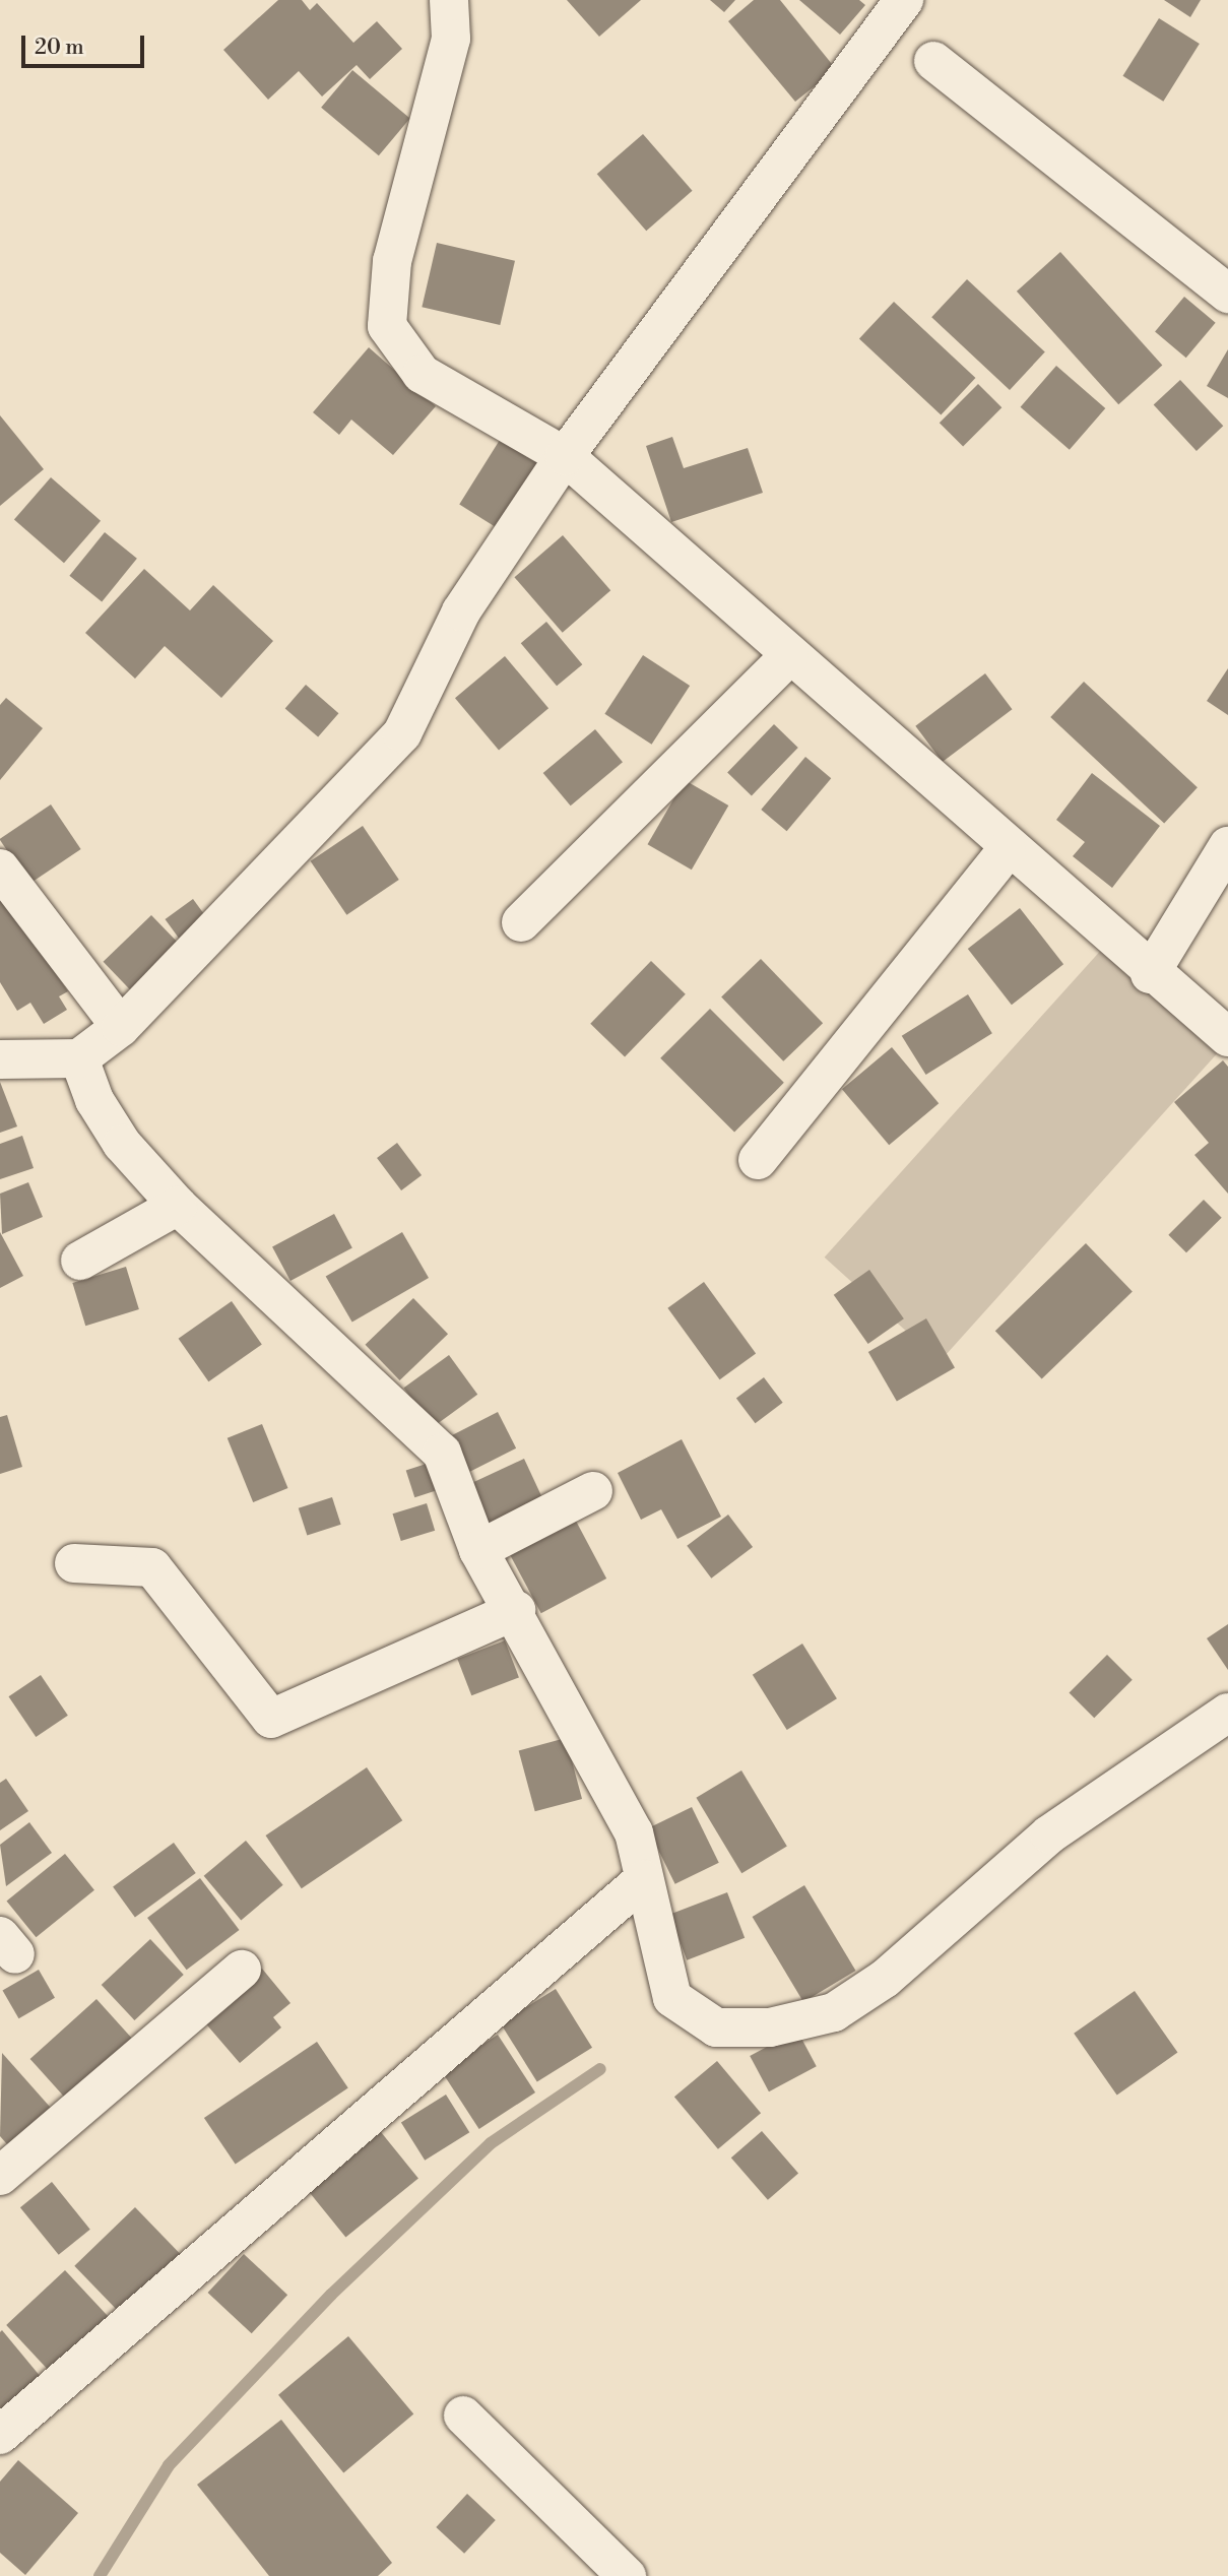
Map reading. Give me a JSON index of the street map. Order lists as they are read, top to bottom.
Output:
{
  "scale_bar": "20 m"
}
